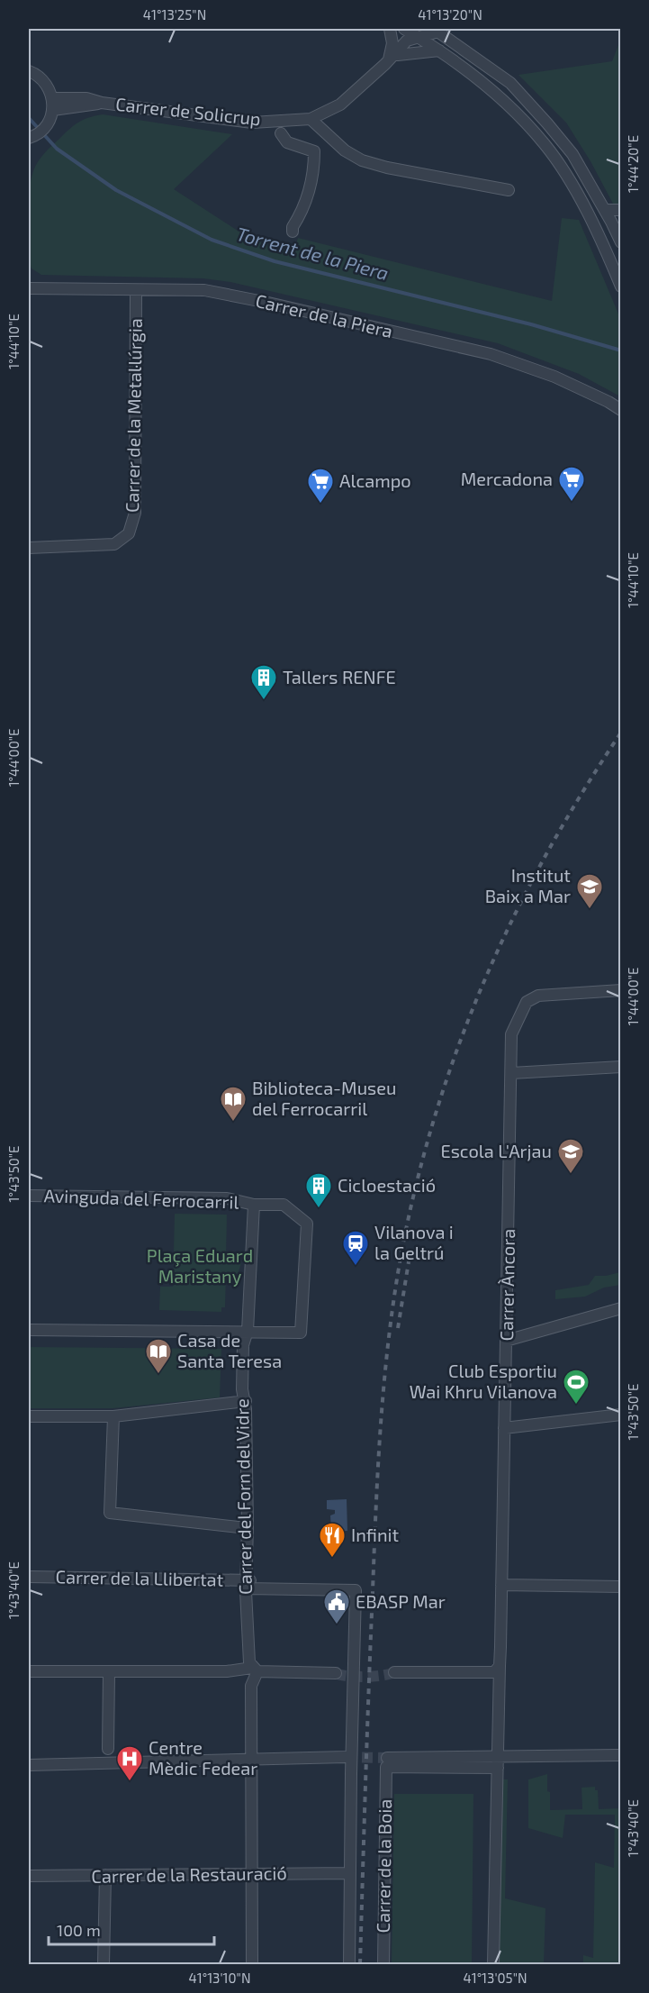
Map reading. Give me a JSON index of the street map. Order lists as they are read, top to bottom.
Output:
{
  "streets": {
    "street": [
      "Carrer de Solicrup",
      "Carrer de la Piera",
      "Carrer de la Metal·lúrgia",
      "Avinguda del Ferrocarril",
      "Carrer Àncora",
      "Carrer del Forn del Vidre",
      "Carrer de la Llibertat",
      "Carrer de la Boia",
      "Carrer de la Restauració"
    ]
  },
  "crossings": [
    ["Carrer de la Piera", "Carrer de la Metal·lúrgia"],
    ["Carrer del Forn del Vidre", "Carrer de la Llibertat"],
    ["Carrer del Forn del Vidre", "Carrer de la Restauració"],
    ["Carrer de la Llibertat", "Carrer de la Restauració"]
  ],
  "water": ["Torrent de la Piera"],
  "parks": ["Plaça Eduard Maristany"],
  "places": {
    "supermarket": ["Mercadona", "Alcampo"],
    "building": ["Tallers RENFE", "Cicloestació"],
    "school or university": ["Institut Baix a Mar", "Escola L'Arjau"],
    "library": ["Biblioteca-Museu del Ferrocarril", "Casa de Santa Teresa"],
    "station": ["Vilanova i la Geltrú"],
    "sports": ["Club Esportiu Wai Khru Vilanova"],
    "restaurant": ["Infinit"],
    "public building": ["EBASP Mar"],
    "hospital": ["Centre Mèdic Fedear"]
  },
  "scale_bar": "100 m",
  "coordinates": [
    "41°13'25\"N",
    "41°13'20\"N",
    "1°44'20\"E",
    "1°44'10\"E",
    "1°44'00\"E",
    "1°43'50\"E",
    "1°43'40\"E",
    "41°13'10\"N",
    "41°13'05\"N"
  ]
}
